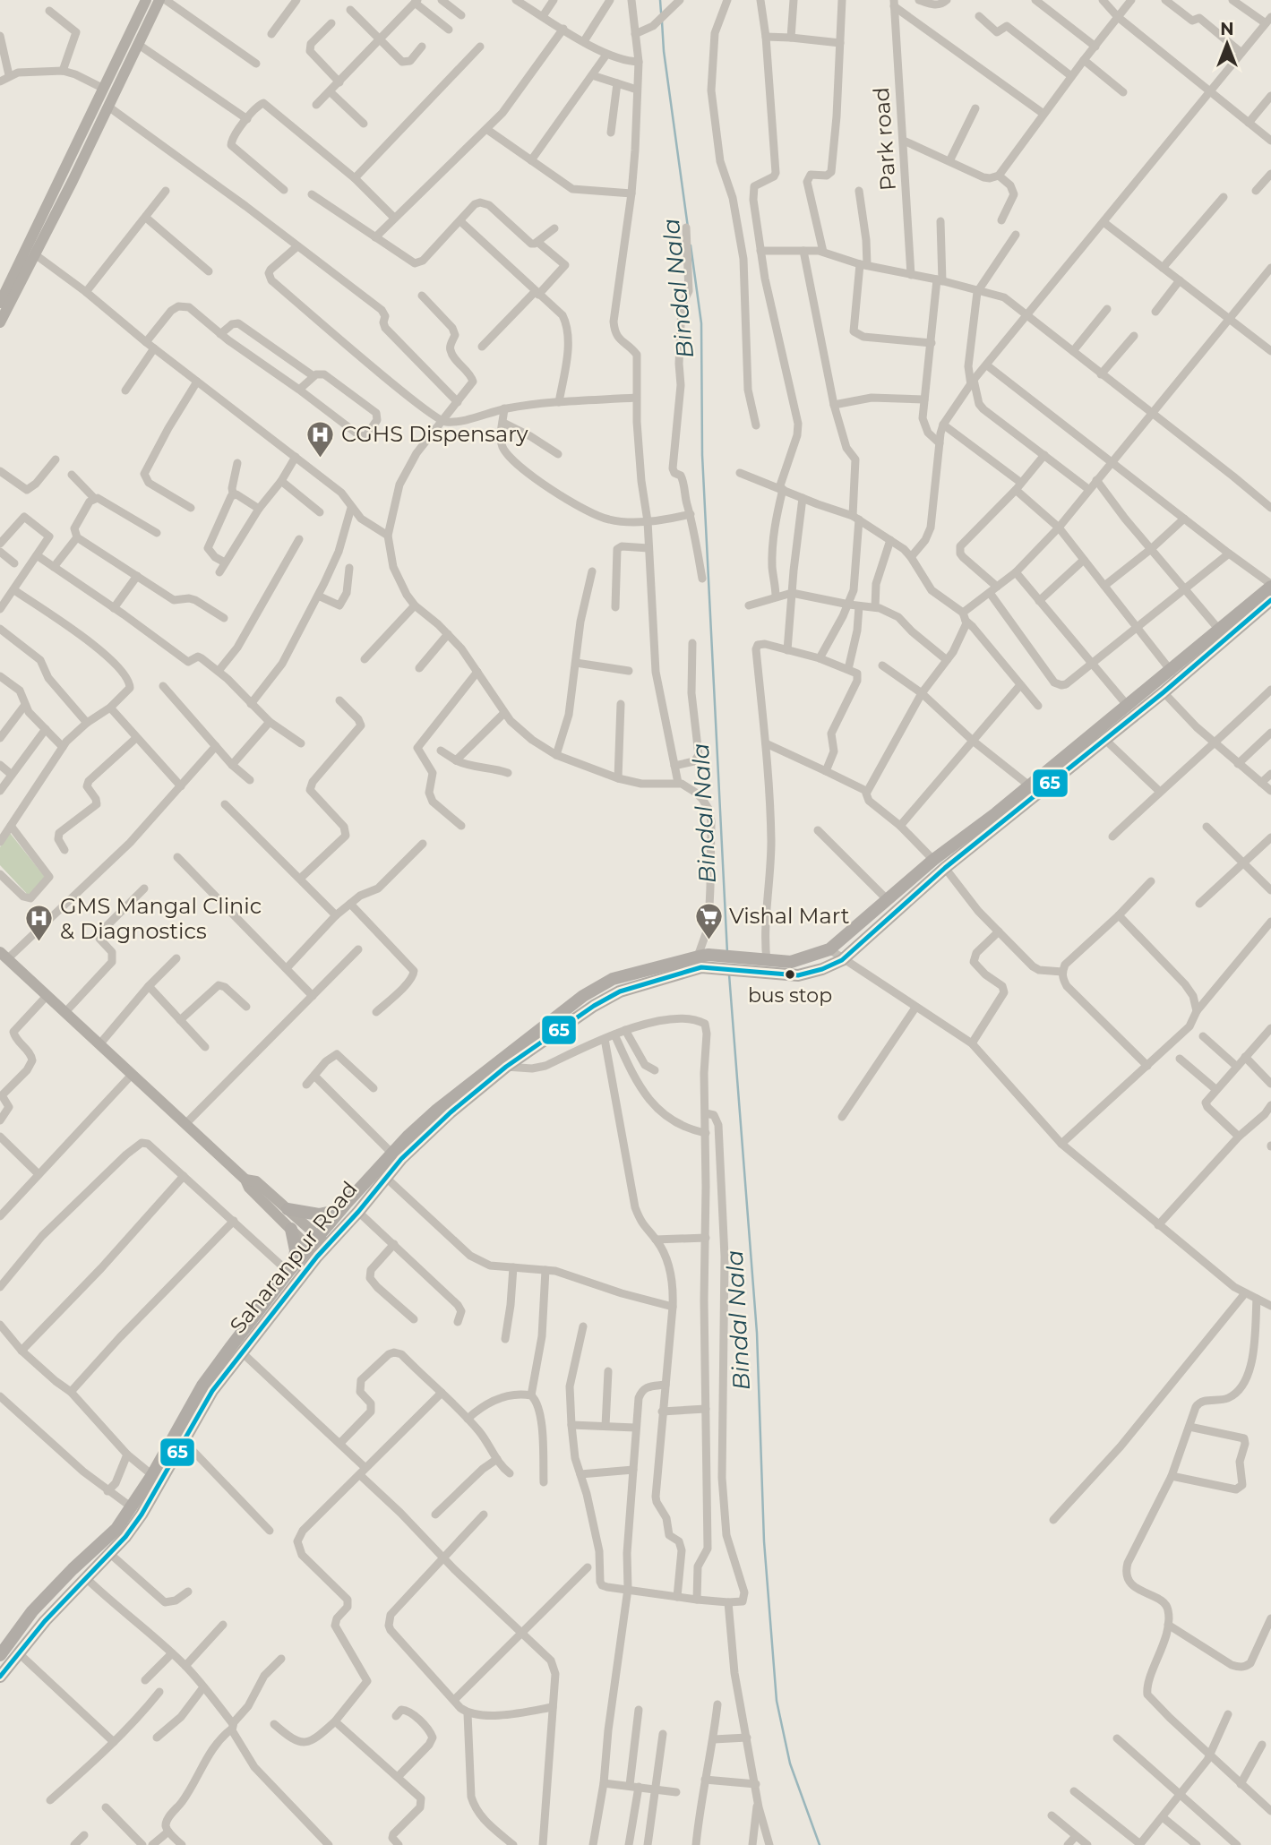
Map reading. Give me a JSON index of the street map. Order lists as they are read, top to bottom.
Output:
{
  "streets": {
    "main road": ["Saharanpur Road"],
    "street": ["Park road"]
  },
  "water": ["Bindal Nala"],
  "places": {
    "hospital": ["CGHS Dispensary", "GMS Mangal Clinic & Diagnostics"],
    "supermarket": ["Vishal Mart"],
    "other": ["bus stop"]
  },
  "lines": ["transit line 65"],
  "north": "top"
}
